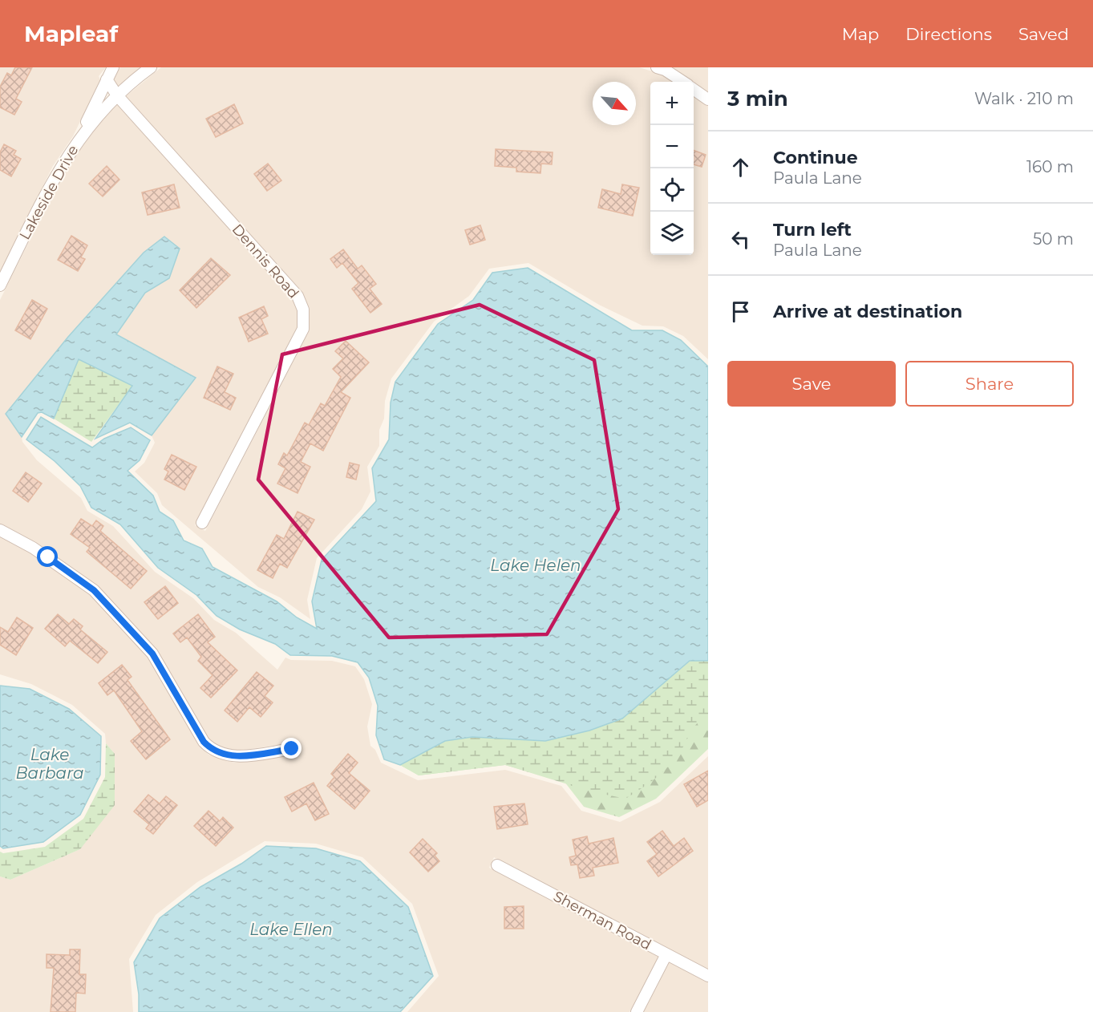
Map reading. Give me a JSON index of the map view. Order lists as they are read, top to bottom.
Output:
{
  "streets": {
    "street": ["Lakeside Drive", "Dennis Road", "Sherman Road"]
  },
  "crossings": [
    ["Lakeside Drive", "Dennis Road"]
  ],
  "water": ["Lake Helen", "Lake Barbara", "Lake Ellen"],
  "north": "bottom right",
  "page": {
    "header": "Mapleaf",
    "nav": ["Map", "Directions", "Saved"],
    "heading": ["3 min", "Walk · 210 m"],
    "map_buttons": ["+", "−"],
    "list": [
      ["Continue", "Paula Lane", "160 m"],
      ["Turn left", "Paula Lane", "50 m"],
      "Arrive at destination"
    ],
    "buttons": ["Save", "Share"]
  }
}
